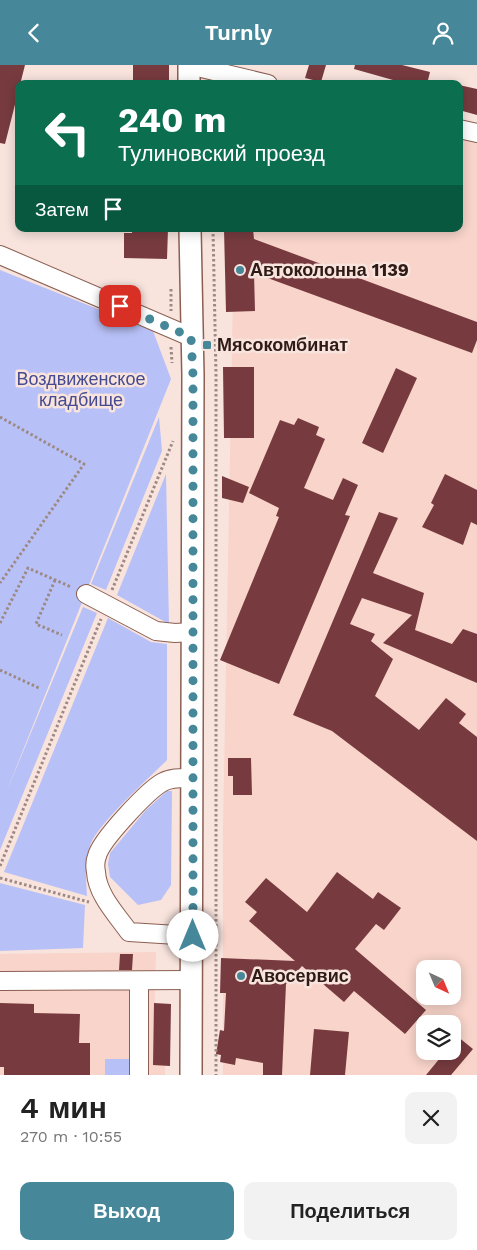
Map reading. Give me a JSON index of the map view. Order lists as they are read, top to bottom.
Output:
{
  "parks": ["Воздвиженское кладбище"],
  "places": {
    "other": ["Автоколонна 1139", "Авосервис"],
    "transit": ["Мясокомбинат"]
  },
  "north": "bottom right",
  "page": {
    "header": "Turnly",
    "turn": ["240 m", "Тулиновский проезд"],
    "then": "Затем",
    "heading": ["4 мин", "270 m · 10:55"],
    "buttons": ["Выход", "Поделиться"]
  }
}
